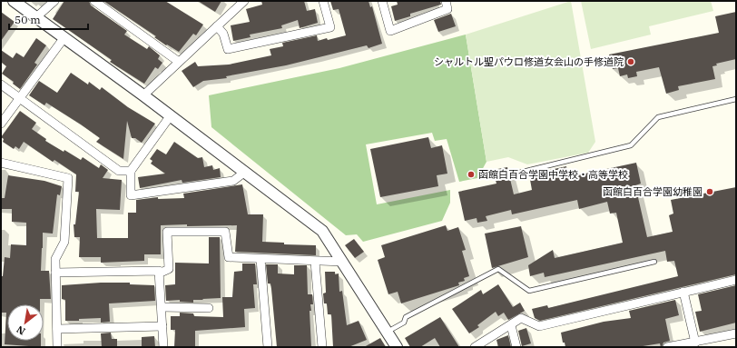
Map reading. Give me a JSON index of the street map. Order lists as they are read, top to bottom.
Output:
{
  "places": ["シャルトル聖パウロ修道女会山の手修道院", "函館白百合学園中学校・高等学校", "函館白百合学園幼稚園"],
  "scale_bar": "50 m",
  "north": "bottom left"
}
